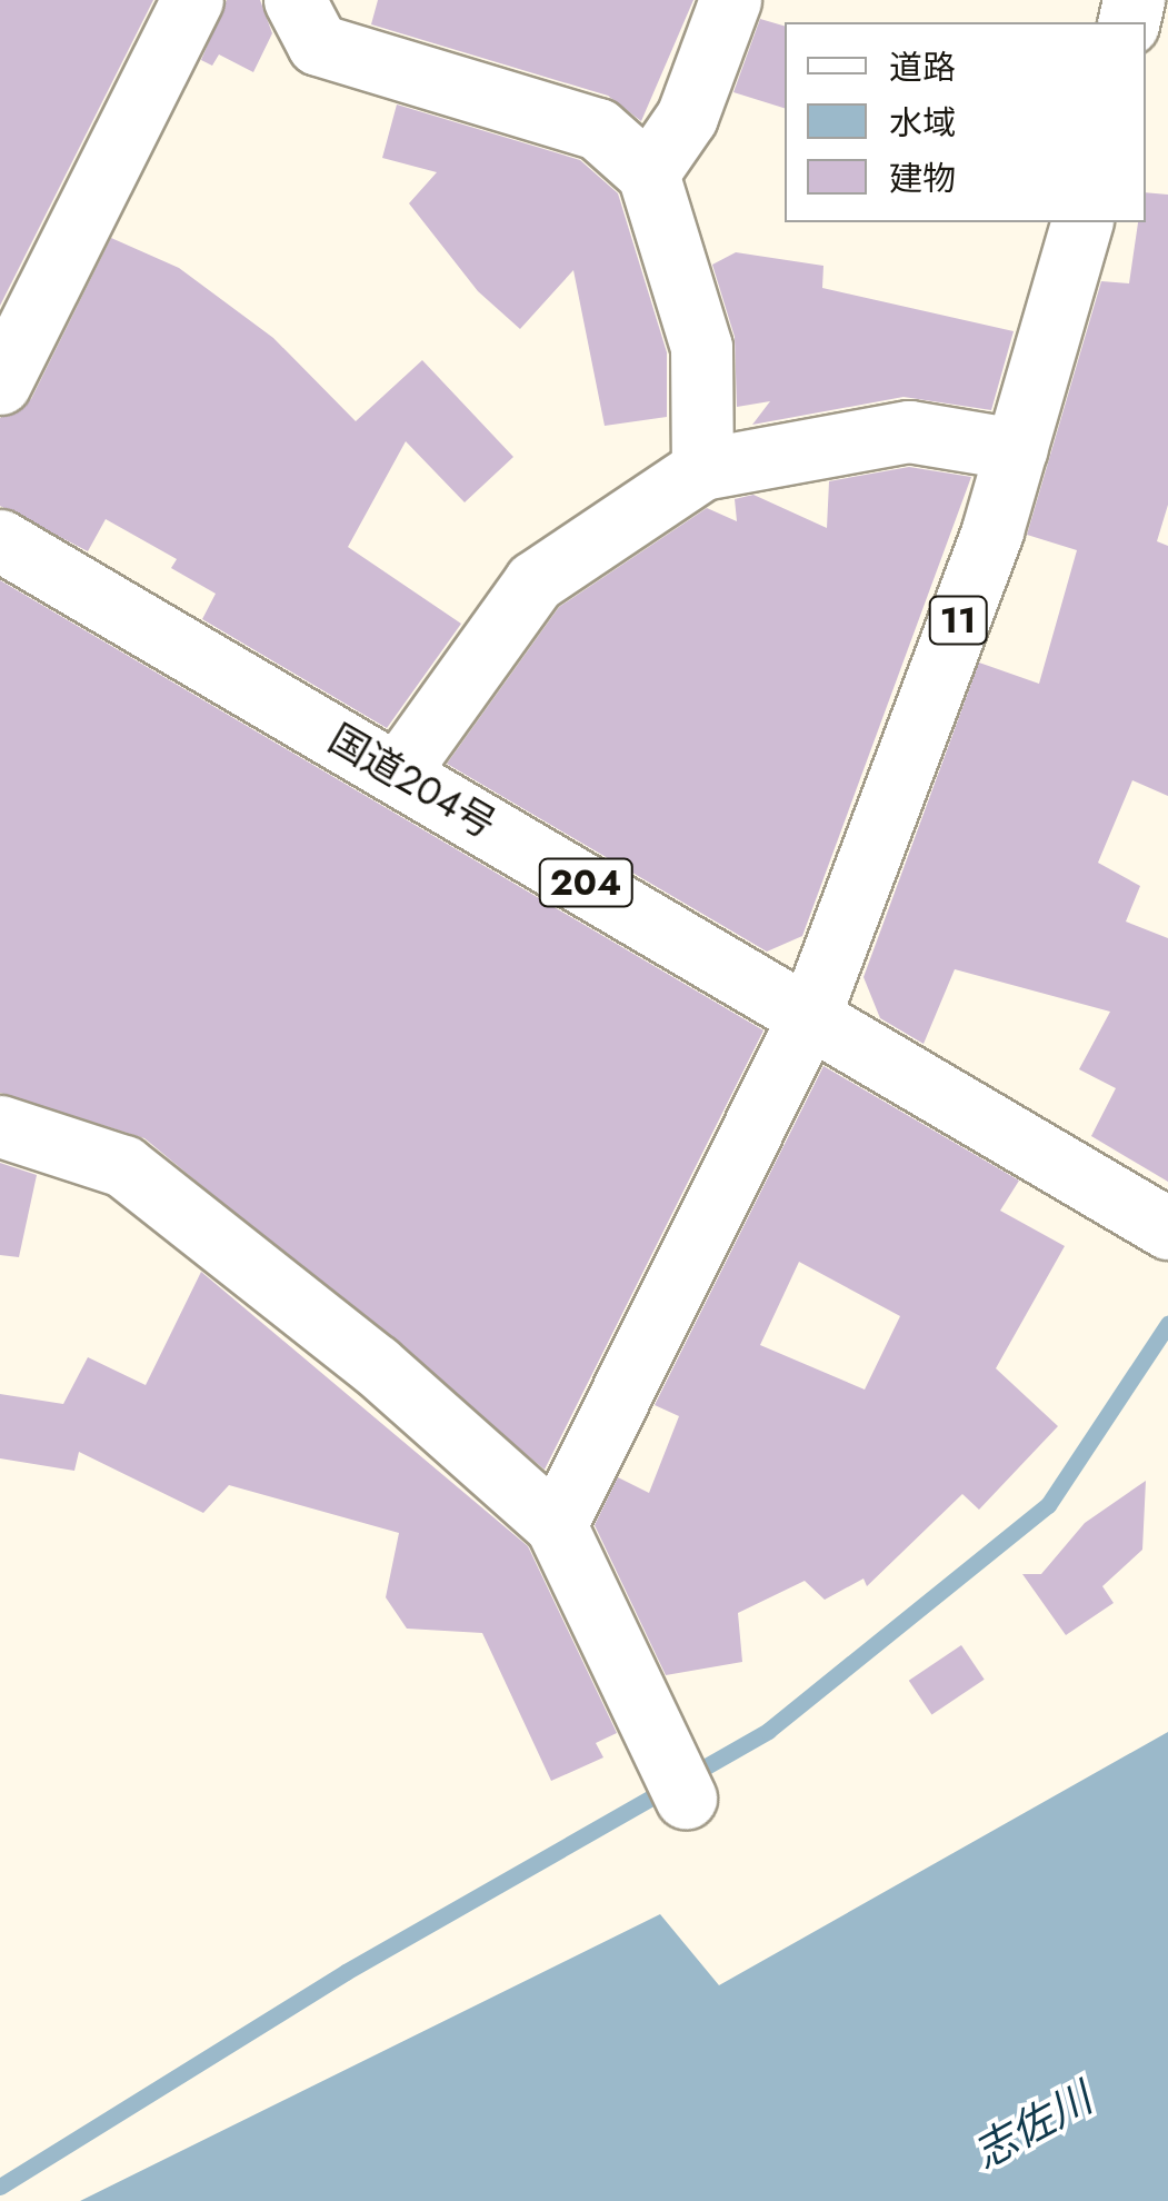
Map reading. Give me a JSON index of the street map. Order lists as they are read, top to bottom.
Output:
{
  "streets": {
    "main road": ["11", "国道204号", "204"]
  },
  "crossings": [
    ["11", "国道204号"]
  ],
  "water": ["志佐川"],
  "legend": ["道路", "水域", "建物"]
}
